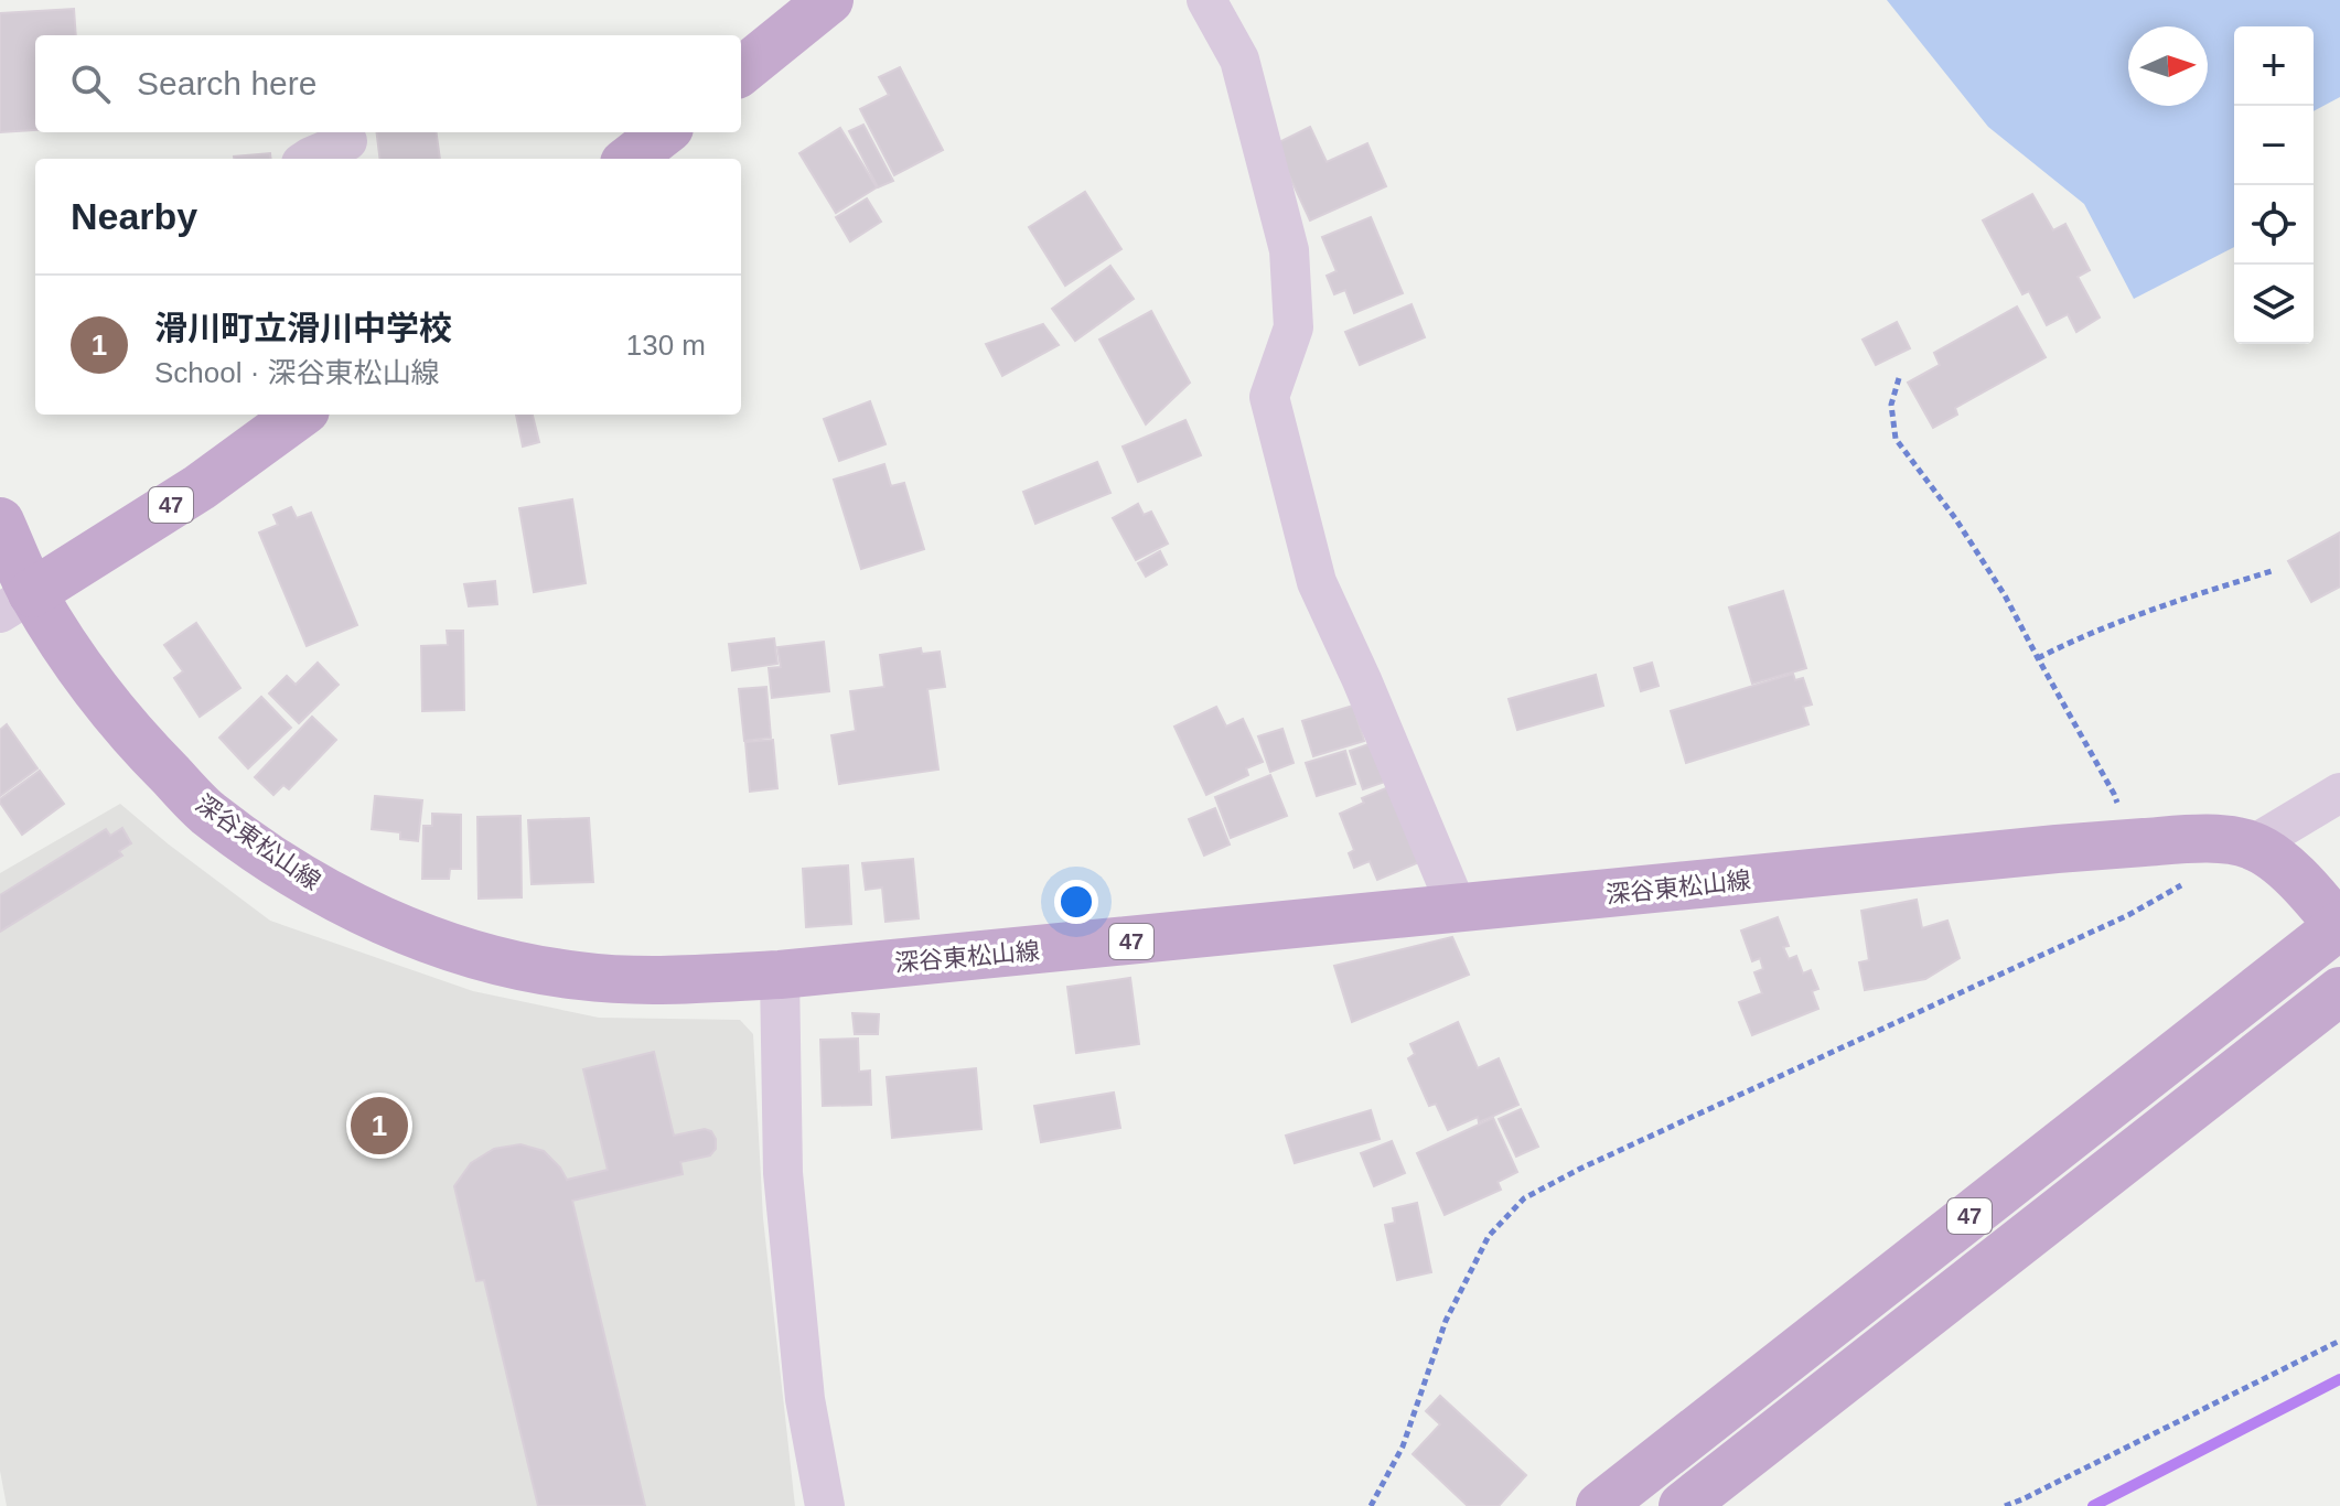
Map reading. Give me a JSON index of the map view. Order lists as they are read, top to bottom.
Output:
{
  "streets": {
    "main road": ["47", "深谷東松山線"]
  },
  "crossings": [
    ["47", "深谷東松山線"]
  ],
  "north": "right",
  "page": {
    "map_buttons": ["+", "−"],
    "search": "Search here",
    "heading": "Nearby",
    "list": [
      {
        "mark": "1",
        "name": "滑川町立滑川中学校",
        "note": "School · 深谷東松山線",
        "value": "130 m"
      }
    ],
    "pins": "1"
  }
}
